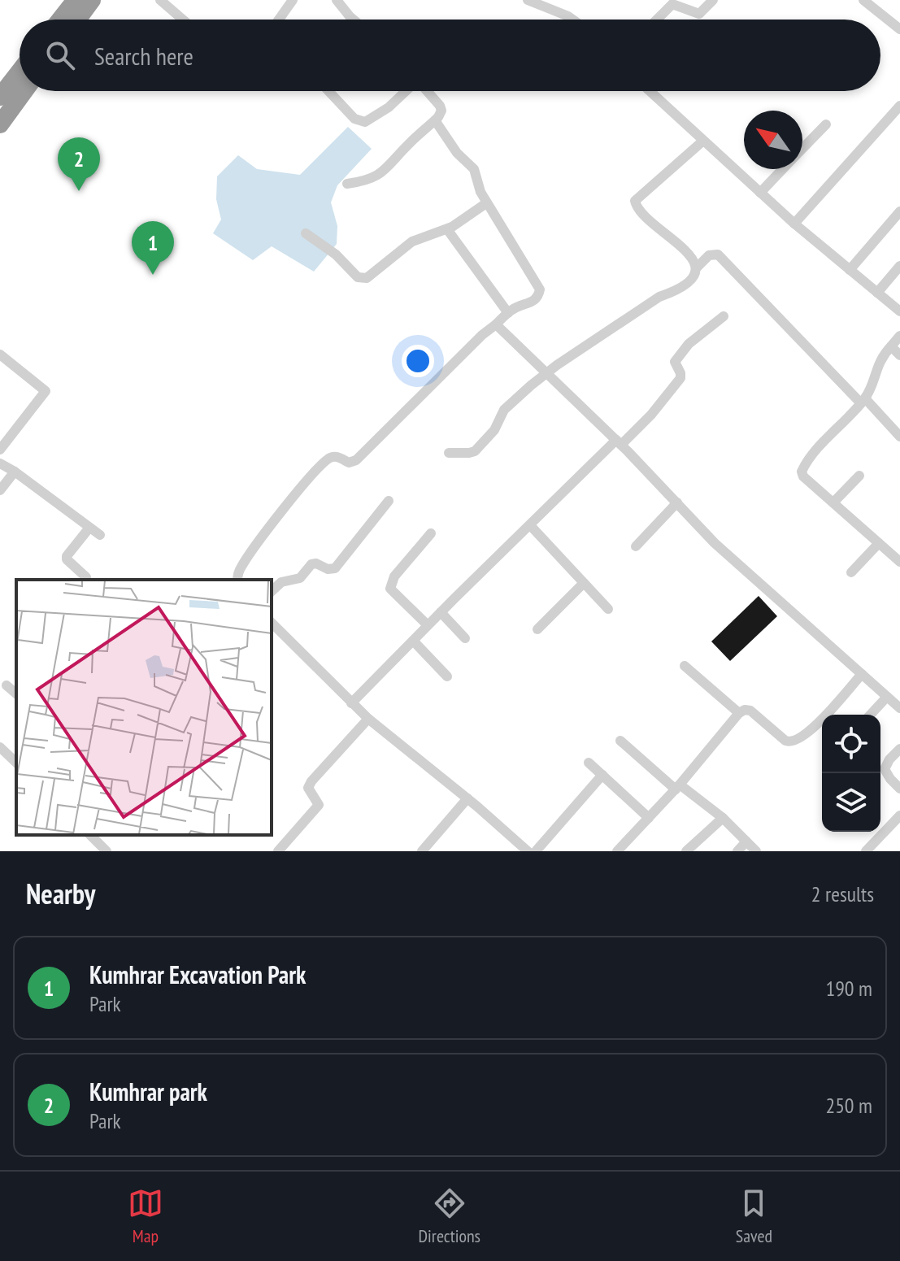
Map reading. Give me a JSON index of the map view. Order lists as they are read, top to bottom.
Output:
{
  "north": "top left",
  "page": {
    "search": "Search here",
    "pins": ["2", "1"],
    "heading": ["Nearby", "2 results"],
    "list": [
      {
        "mark": "1",
        "name": "Kumhrar Excavation Park",
        "note": "Park",
        "value": "190 m"
      },
      {
        "mark": "2",
        "name": "Kumhrar park",
        "note": "Park",
        "value": "250 m"
      }
    ],
    "nav": ["Map", "Directions", "Saved"]
  }
}
